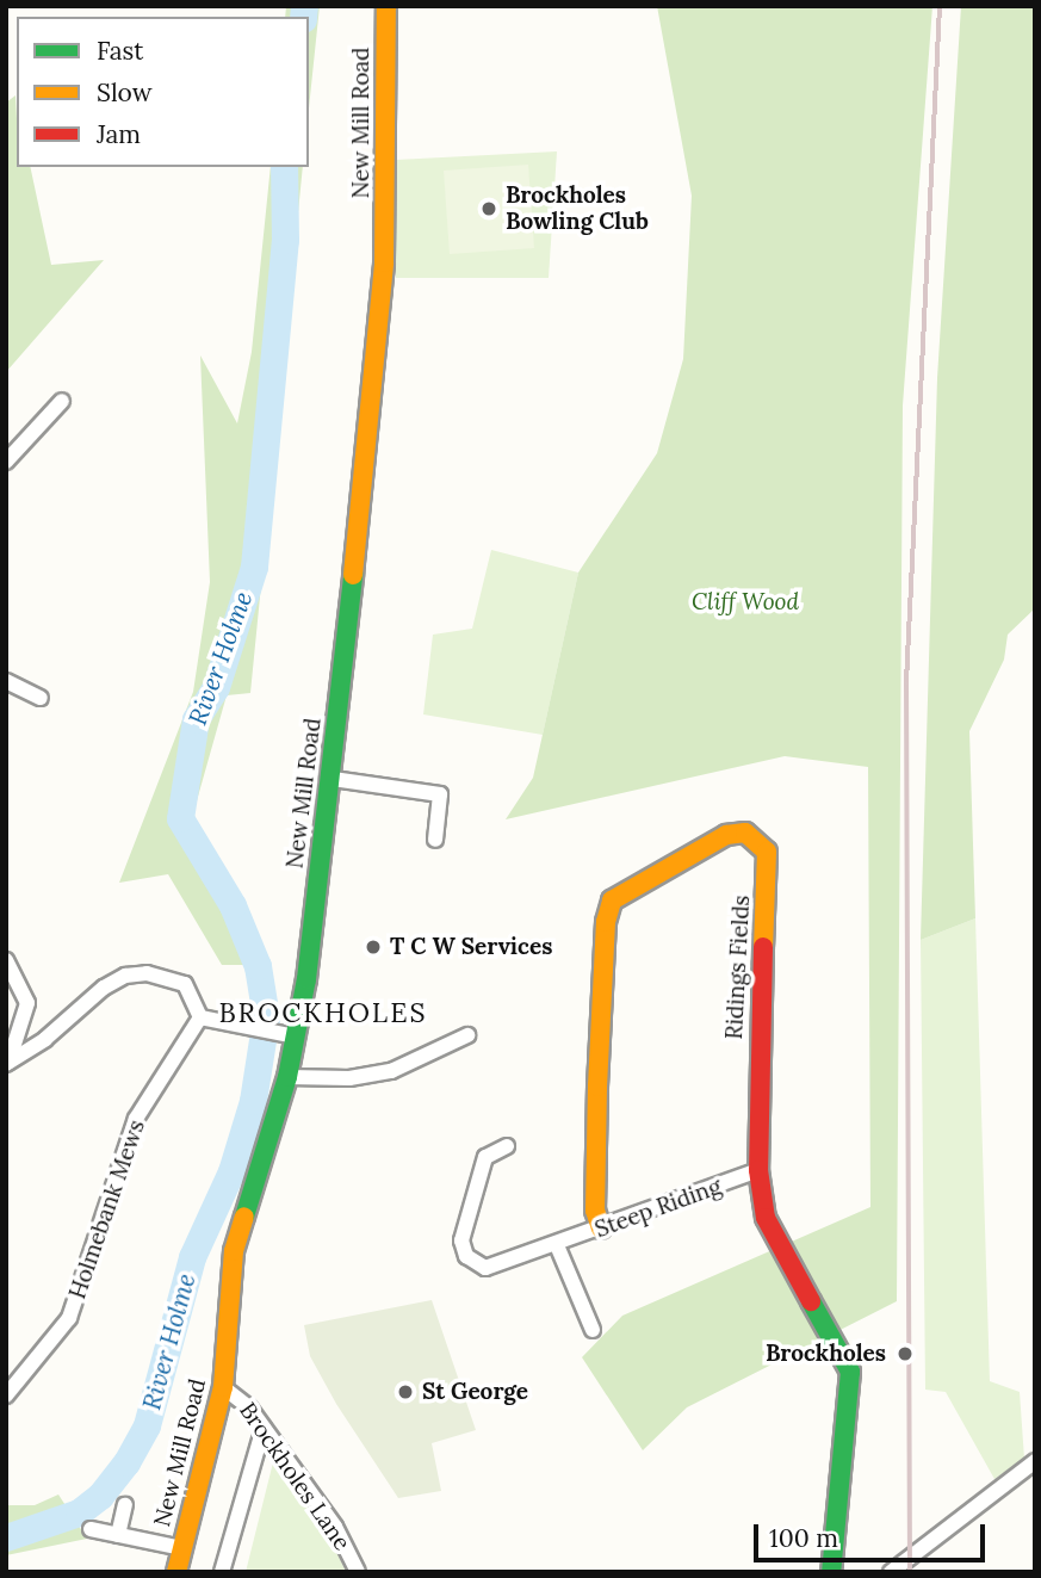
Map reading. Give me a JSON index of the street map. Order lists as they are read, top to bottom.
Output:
{
  "streets": {
    "main road": ["New Mill Road", "Ridings Fields"],
    "street": ["Steep Riding", "Holmebank Mews", "Brockholes Lane"]
  },
  "crossings": [
    ["New Mill Road", "Brockholes Lane"],
    ["Ridings Fields", "Steep Riding"]
  ],
  "districts": ["BROCKHOLES"],
  "water": ["River Holme"],
  "parks": ["Cliff Wood"],
  "places": [
    "Brockholes Bowling Club",
    "T C W Services",
    "Brockholes",
    "St George"
  ],
  "legend": ["Fast", "Slow", "Jam"],
  "scale_bar": "100 m"
}
